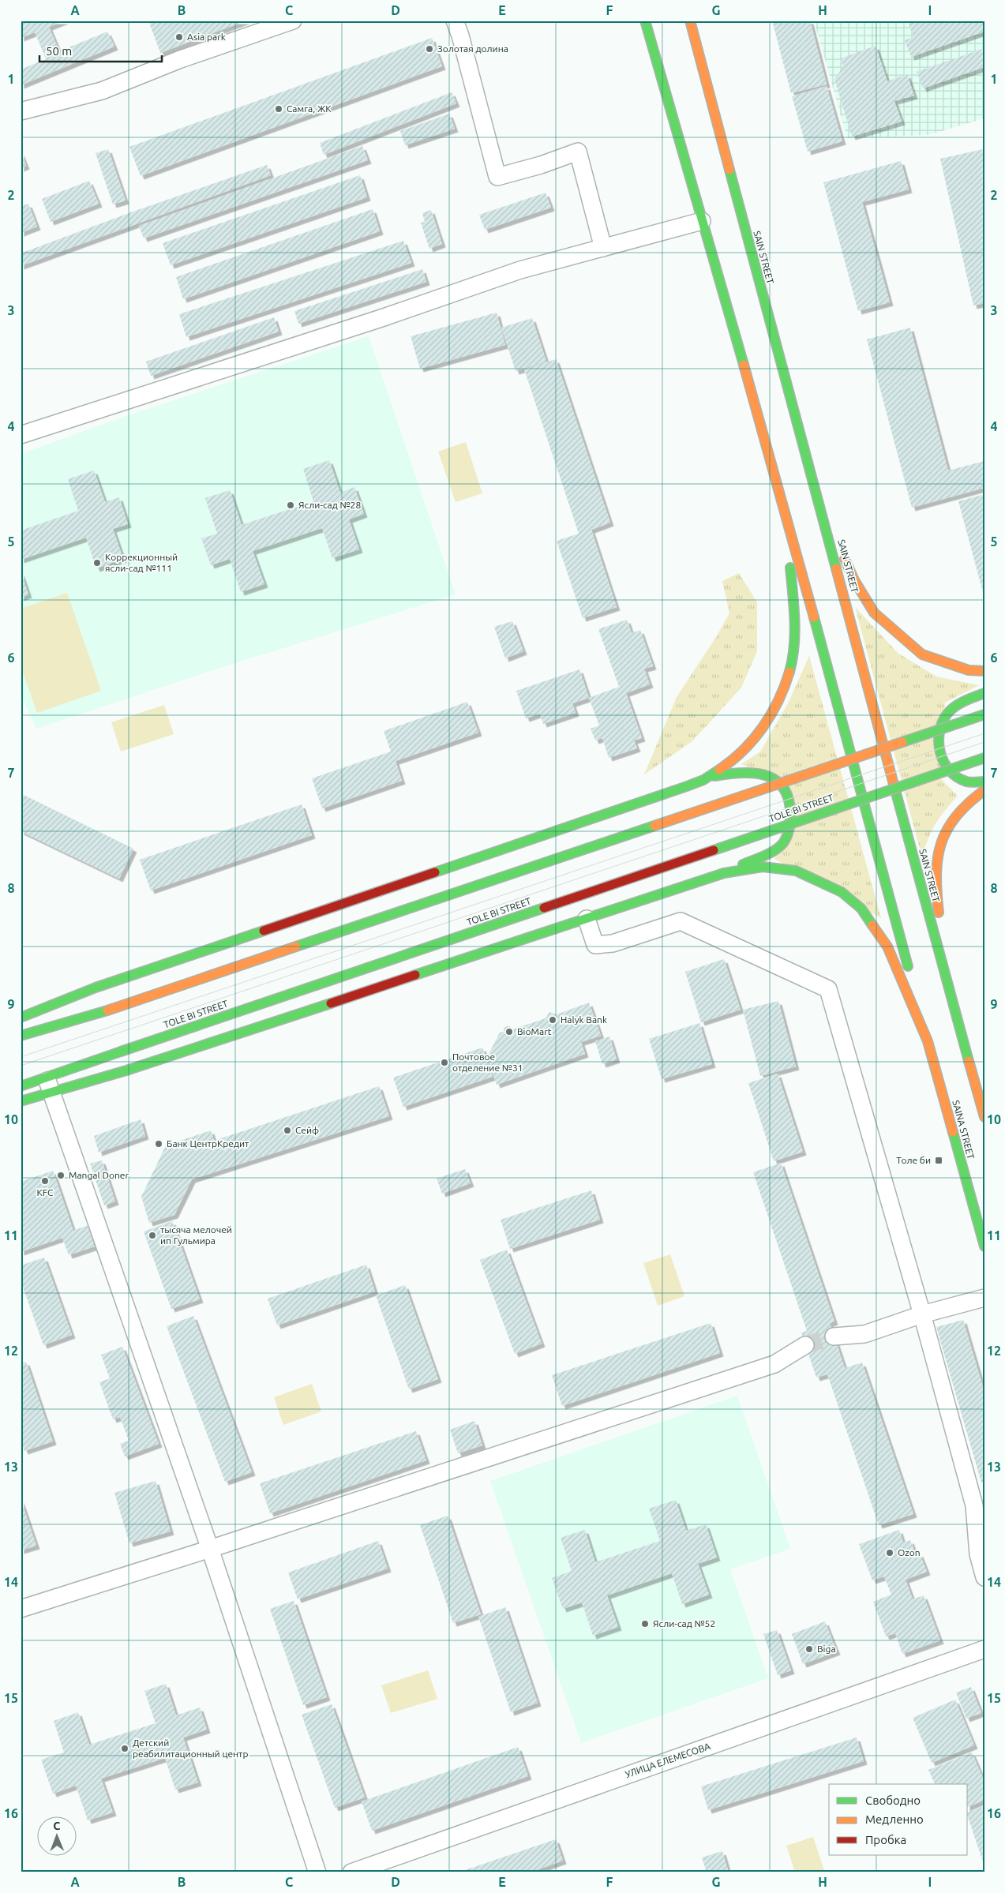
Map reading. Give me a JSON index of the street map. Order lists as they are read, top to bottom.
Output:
{
  "streets": {
    "main road": ["SAIN STREET", "TOLE BI STREET", "SAINA STREET"],
    "street": ["УЛИЦА ЕЛЕМЕСОВА"]
  },
  "places": {
    "other": [
      "Asia park",
      "Золотая долина",
      "Самга, ЖК",
      "Ясли-сад №28",
      "Коррекционный ясли-сад №111",
      "Halyk Bank",
      "BioMart",
      "Почтовое отделение №31",
      "Сейф",
      "Банк ЦентрКредит",
      "Mangal Doner",
      "KFC",
      "тысяча мелочей ип Гульмира",
      "Ozon",
      "Ясли-сад №52",
      "Biga",
      "Детский реабилитационный центр"
    ],
    "transit": ["Толе би"]
  },
  "legend": ["Свободно", "Медленно", "Пробка"],
  "scale_bar": "50 m",
  "north": "top",
  "grid": {
    "columns": [
      "A",
      "B",
      "C",
      "D",
      "E",
      "F",
      "G",
      "H",
      "I"
    ],
    "rows": [
      "1",
      "2",
      "3",
      "4",
      "5",
      "6",
      "7",
      "8",
      "9",
      "10",
      "11",
      "12",
      "13",
      "14",
      "15",
      "16"
    ]
  }
}
